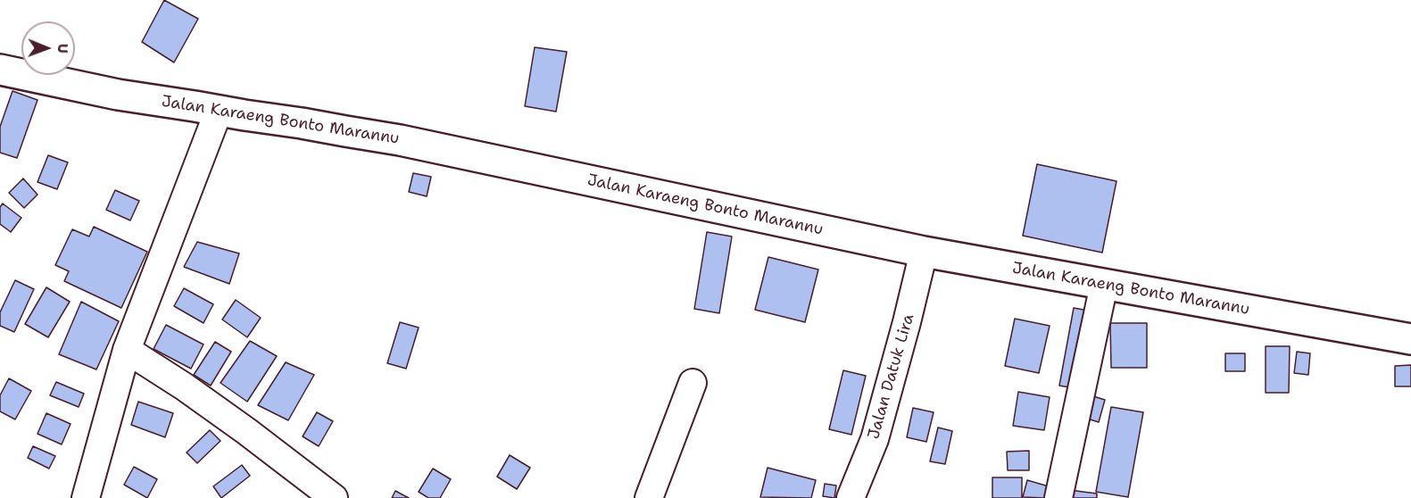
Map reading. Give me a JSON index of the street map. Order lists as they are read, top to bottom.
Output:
{
  "streets": {
    "main road": ["Jalan Karaeng Bonto Marannu"],
    "street": ["Jalan Datuk Lira"]
  },
  "crossings": [
    ["Jalan Karaeng Bonto Marannu", "Jalan Datuk Lira"]
  ],
  "north": "right"
}
